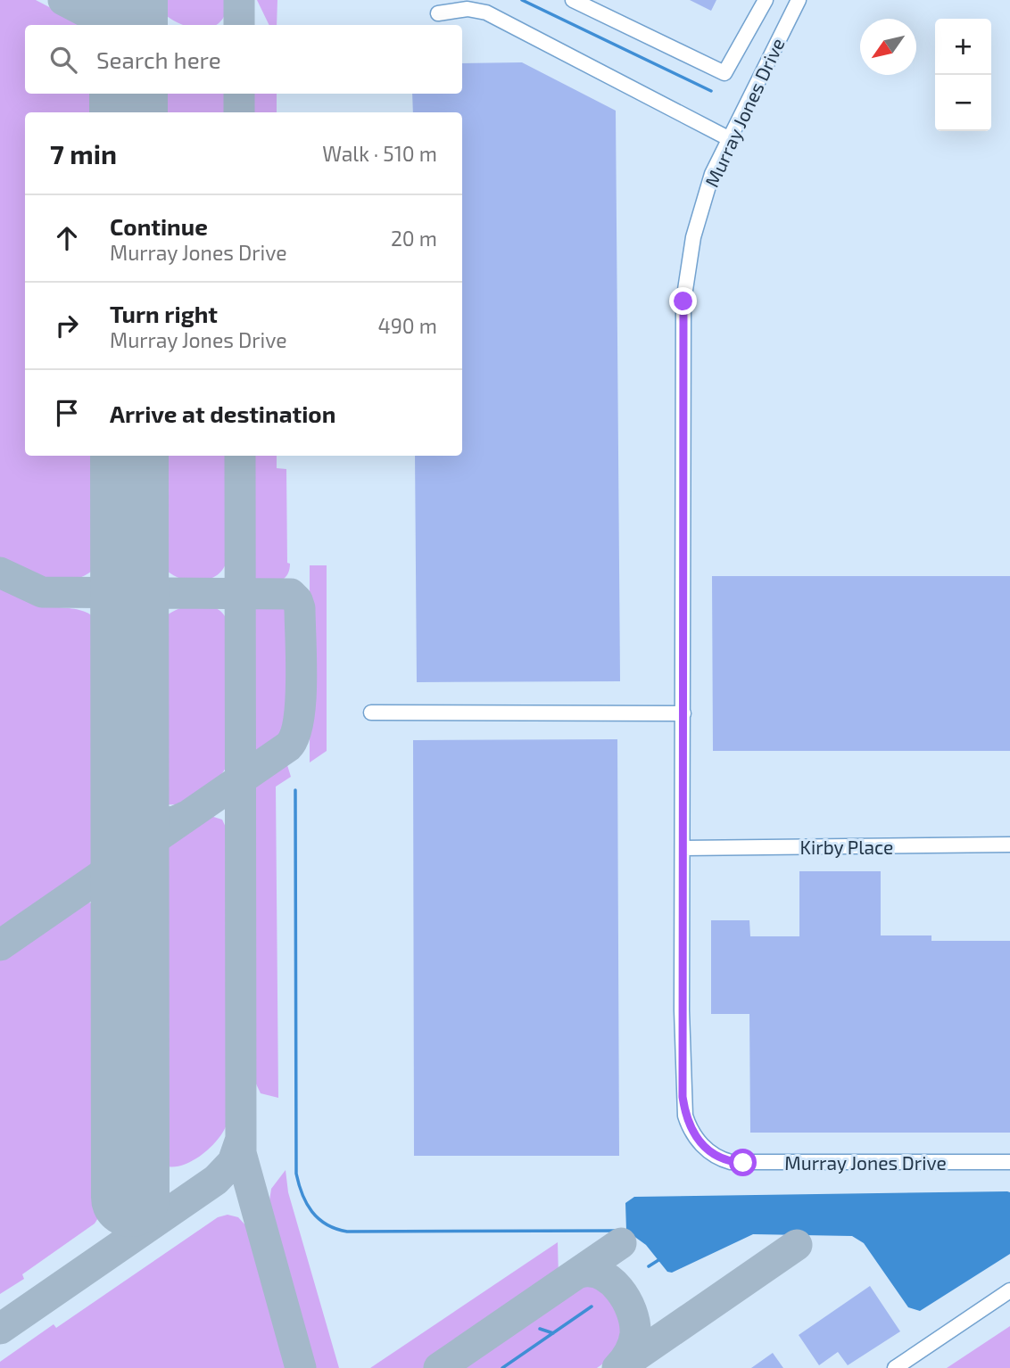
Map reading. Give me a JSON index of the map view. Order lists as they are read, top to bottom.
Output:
{
  "streets": {
    "street": ["Murray Jones Drive", "Kirby Place"]
  },
  "crossings": [
    ["Murray Jones Drive", "Kirby Place"]
  ],
  "north": "bottom left",
  "page": {
    "map_buttons": ["+", "−"],
    "search": "Search here",
    "heading": ["7 min", "Walk · 510 m"],
    "list": [
      ["Continue", "Murray Jones Drive", "20 m"],
      ["Turn right", "Murray Jones Drive", "490 m"],
      "Arrive at destination"
    ]
  }
}
